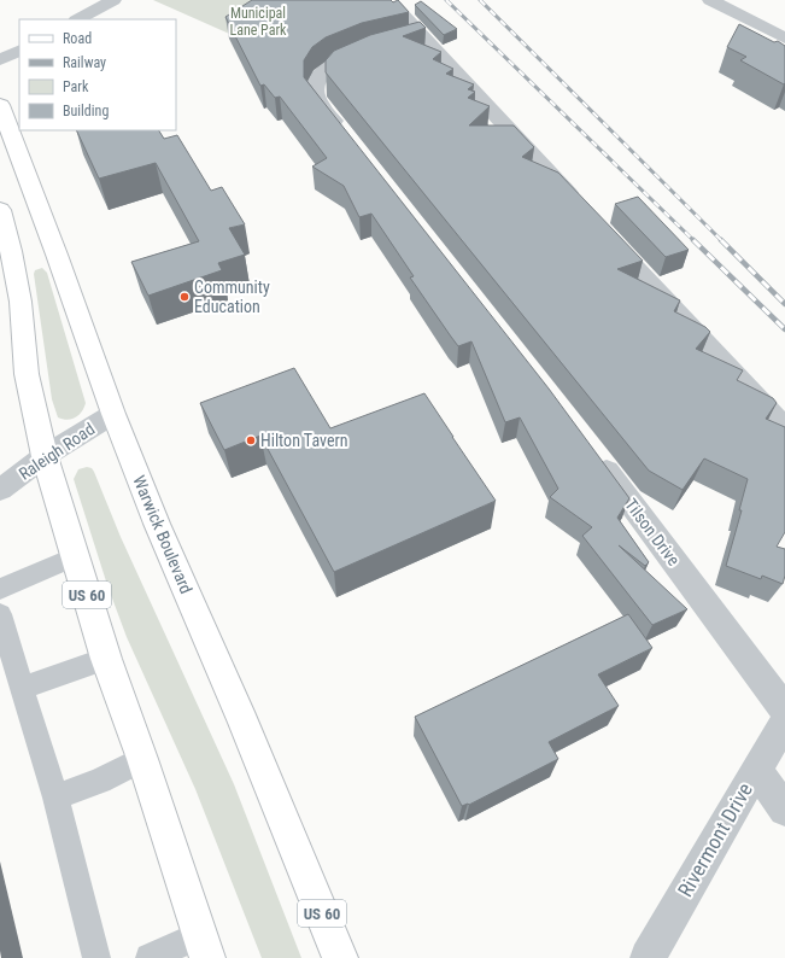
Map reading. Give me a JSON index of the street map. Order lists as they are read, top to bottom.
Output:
{
  "streets": {
    "main road": ["Warwick Boulevard", "US 60"],
    "street": ["Raleigh Road", "Tilson Drive", "Rivermont Drive"]
  },
  "crossings": [
    ["Raleigh Road", "Warwick Boulevard"],
    ["Raleigh Road", "US 60"]
  ],
  "parks": ["Municipal Lane Park"],
  "places": ["Community Education", "Hilton Tavern"],
  "legend": [
    "Road",
    "Railway",
    "Park",
    "Building"
  ]
}
